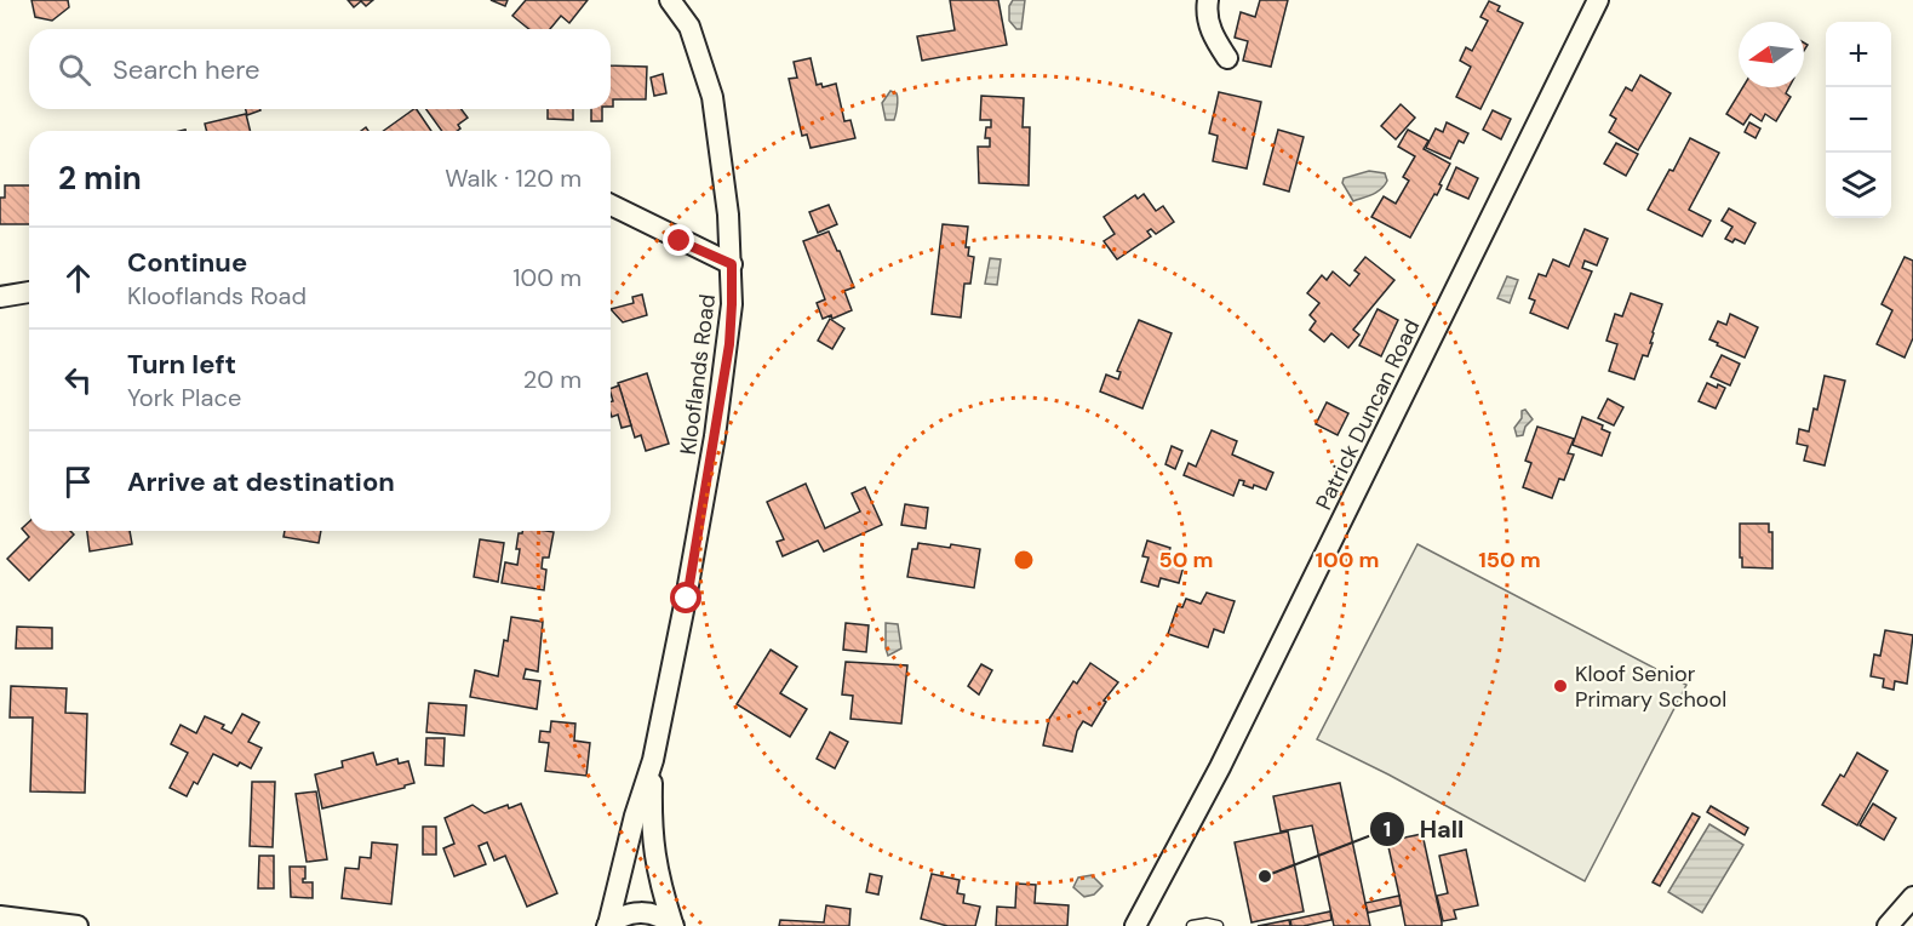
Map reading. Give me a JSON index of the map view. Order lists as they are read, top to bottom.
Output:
{
  "streets": {
    "street": ["Klooflands Road", "Patrick Duncan Road"]
  },
  "places": ["Kloof Senior Primary School", "Hall"],
  "north": "left",
  "page": {
    "map_buttons": ["+", "−"],
    "search": "Search here",
    "heading": ["2 min", "Walk · 120 m"],
    "list": [
      ["Continue", "Klooflands Road", "100 m"],
      ["Turn left", "York Place", "20 m"],
      "Arrive at destination"
    ]
  },
  "rings": ["50 m", "100 m", "150 m"]
}
